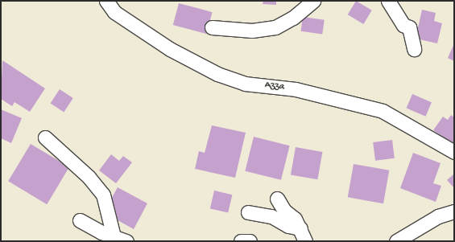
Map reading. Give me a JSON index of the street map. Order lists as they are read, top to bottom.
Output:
{
  "streets": {
    "street": ["Azza"]
  }
}
